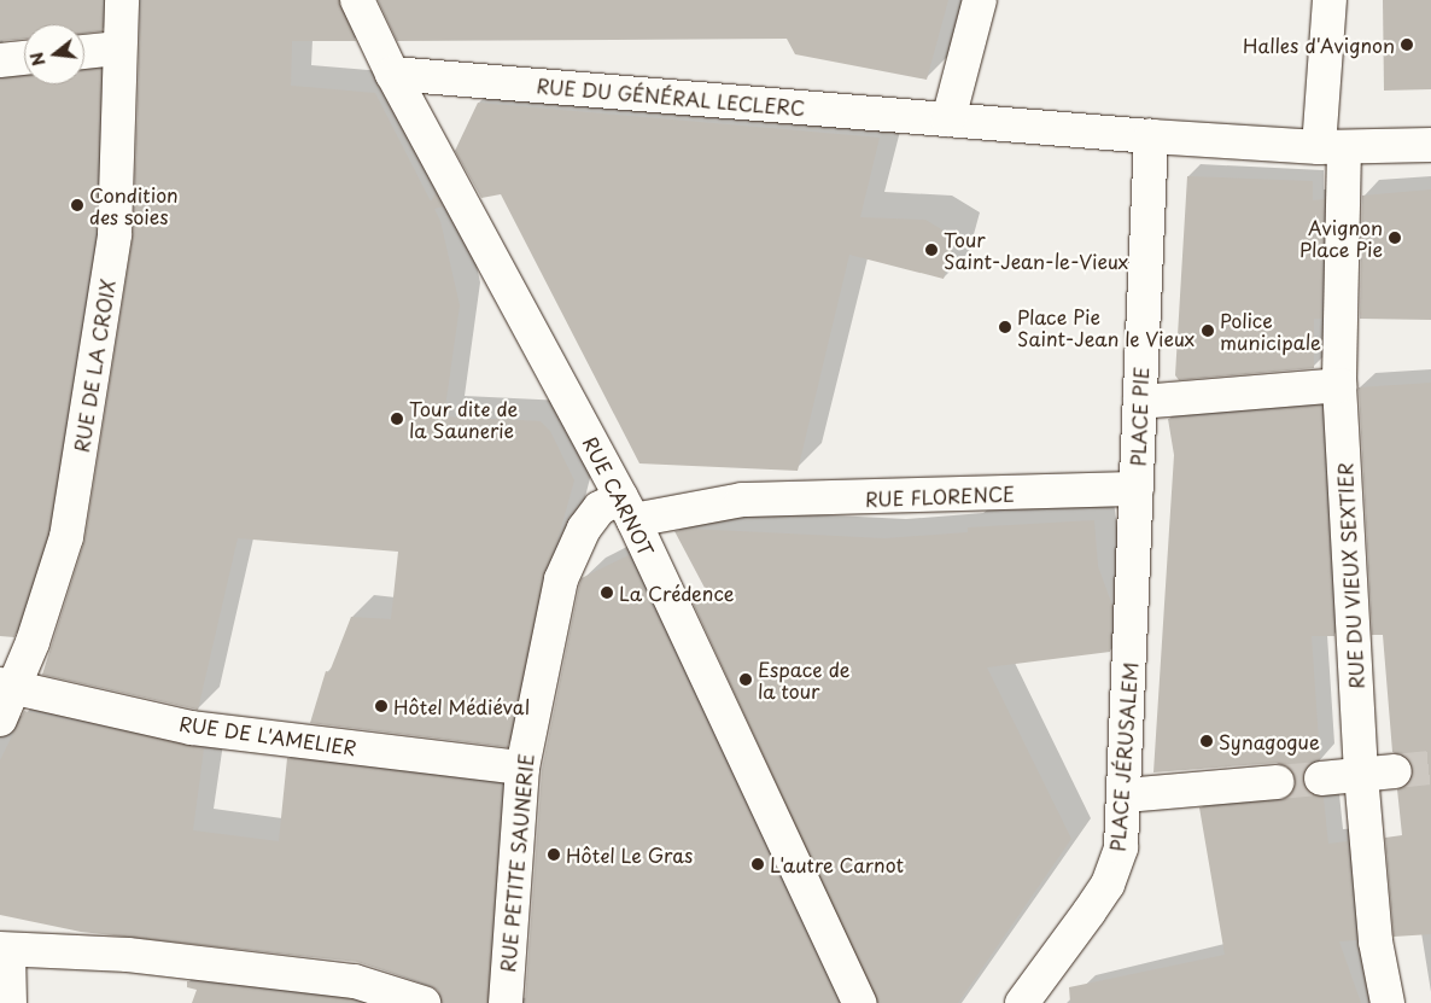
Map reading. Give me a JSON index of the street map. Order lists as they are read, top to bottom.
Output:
{
  "streets": {
    "street": [
      "RUE DU GÉNÉRAL LECLERC",
      "RUE DE LA CROIX",
      "PLACE PIE",
      "RUE CARNOT",
      "RUE FLORENCE",
      "RUE DU VIEUX SEXTIER",
      "RUE DE L'AMELIER",
      "PLACE JÉRUSALEM",
      "RUE PETITE SAUNERIE"
    ]
  },
  "crossings": [
    ["RUE DU GÉNÉRAL LECLERC", "PLACE PIE"],
    ["RUE DU GÉNÉRAL LECLERC", "RUE CARNOT"],
    ["RUE DU GÉNÉRAL LECLERC", "RUE DU VIEUX SEXTIER"],
    ["RUE DE LA CROIX", "RUE DE L'AMELIER"],
    ["PLACE PIE", "RUE FLORENCE"],
    ["PLACE PIE", "PLACE JÉRUSALEM"],
    ["RUE CARNOT", "RUE FLORENCE"],
    ["RUE CARNOT", "RUE PETITE SAUNERIE"],
    ["RUE FLORENCE", "RUE PETITE SAUNERIE"],
    ["RUE DE L'AMELIER", "RUE PETITE SAUNERIE"]
  ],
  "places": [
    "Halles d'Avignon",
    "Condition des soies",
    "Avignon Place Pie",
    "Tour Saint-Jean-le-Vieux",
    "Place Pie Saint-Jean le Vieux",
    "Police municipale",
    "Tour dite de la Saunerie",
    "La Crédence",
    "Espace de la tour",
    "Hôtel Médiéval",
    "Synagogue",
    "Hôtel Le Gras",
    "L'autre Carnot"
  ],
  "north": "left"
}
